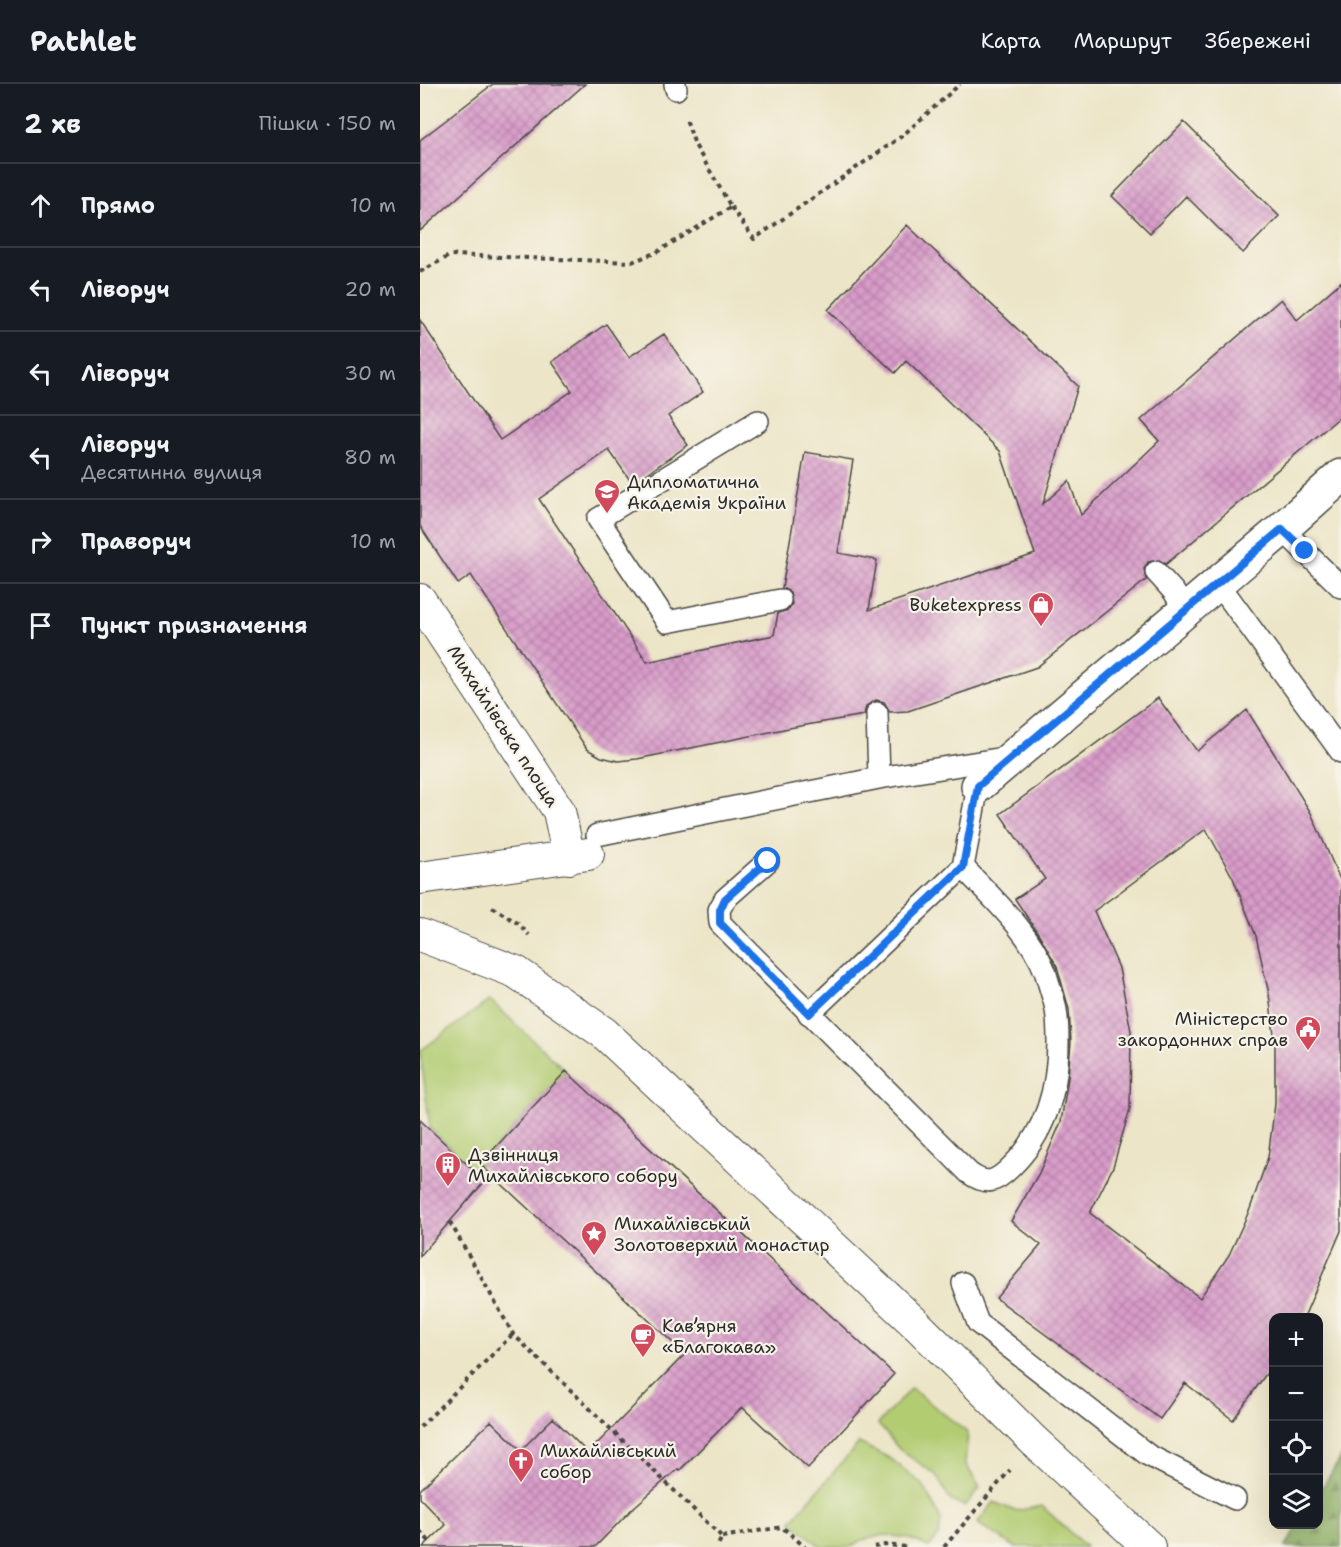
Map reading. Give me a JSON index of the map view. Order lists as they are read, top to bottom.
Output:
{
  "streets": {
    "street": ["Михайлівська площа"]
  },
  "places": {
    "school or university": ["Дипломатична Академія України"],
    "shop": ["Buketexpress"],
    "public building": ["Міністерство закордонних справ"],
    "building": ["Дзвінниця Михайлівського собору"],
    "place": ["Михайлівський Золотоверхий монастир"],
    "cafe": ["Кав’ярня «Благокава»"],
    "church": ["Михайлівський собор"]
  },
  "page": {
    "header": "Pathlet",
    "nav": ["Карта", "Маршрут", "Збережені"],
    "heading": ["2 хв", "Пішки · 150 m"],
    "list": [
      ["Прямо", "10 m"],
      ["Ліворуч", "20 m"],
      ["Ліворуч", "30 m"],
      ["Ліворуч", "Десятинна вулиця", "80 m"],
      ["Праворуч", "10 m"],
      "Пункт призначення"
    ],
    "map_buttons": ["+", "−"]
  }
}
